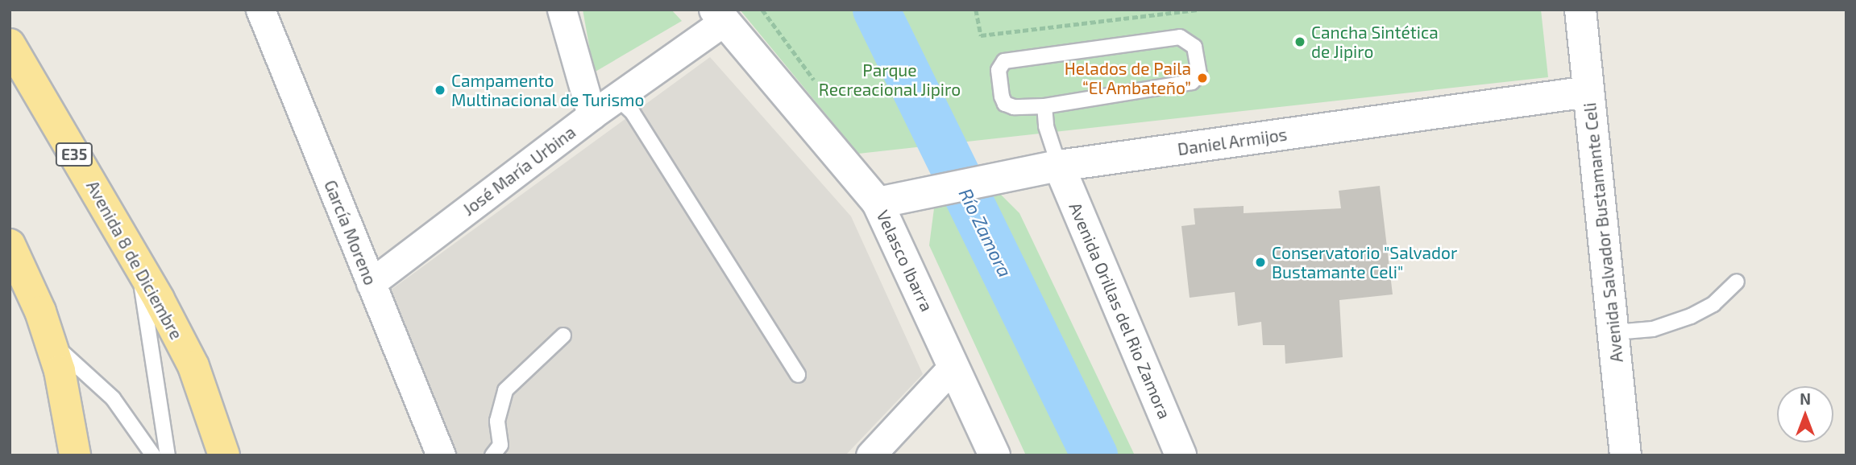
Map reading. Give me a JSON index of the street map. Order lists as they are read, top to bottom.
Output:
{
  "streets": {
    "highway": ["E35", "Avenida 8 de Diciembre"],
    "main road": [
      "Daniel Armijos",
      "Avenida Salvador Bustamante Celi",
      "Velasco Ibarra",
      "Avenida Orillas del Rio Zamora"
    ],
    "street": ["José María Urbina", "García Moreno"]
  },
  "crossings": [
    ["Daniel Armijos", "Avenida Salvador Bustamante Celi"],
    ["Daniel Armijos", "Velasco Ibarra"],
    ["Daniel Armijos", "Avenida Orillas del Rio Zamora"],
    ["José María Urbina", "García Moreno"],
    ["José María Urbina", "Velasco Ibarra"]
  ],
  "water": ["Río Zamora"],
  "parks": ["Parque Recreacional Jipiro"],
  "places": [
    "Cancha Sintética de Jipiro",
    "Helados de Paila “El Ambateño”",
    "Campamento Multinacional de Turismo",
    "Conservatorio \"Salvador Bustamante Celi\""
  ],
  "north": "top"
}
